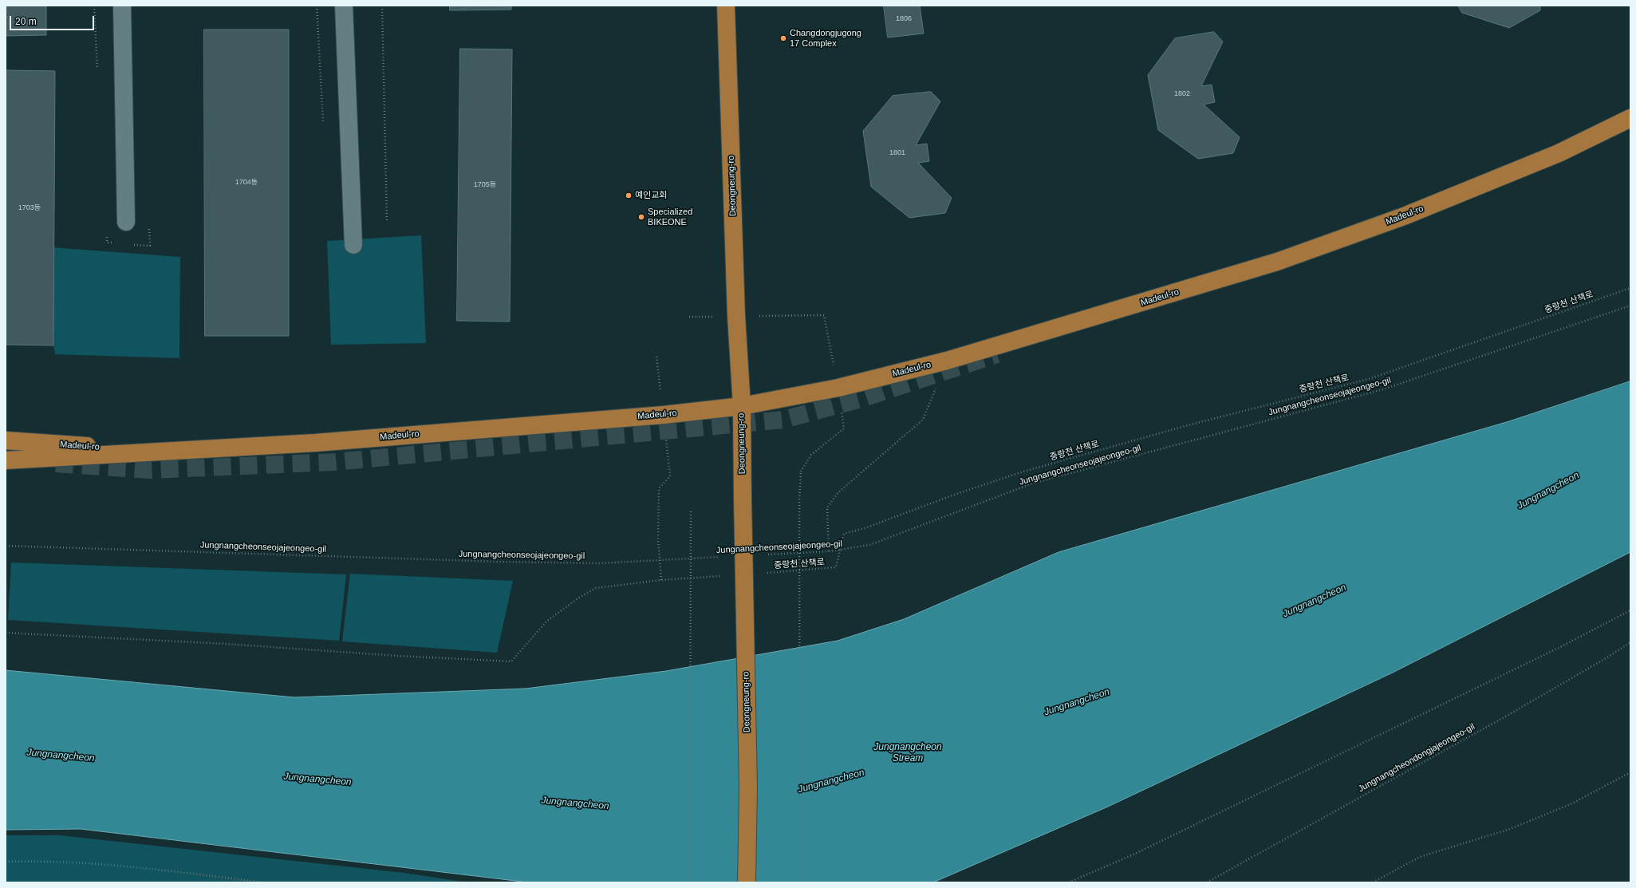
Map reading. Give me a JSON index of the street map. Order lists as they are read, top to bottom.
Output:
{
  "streets": {
    "main road": ["Deongneung-ro", "Madeul-ro"],
    "path": ["중랑천 산책로", "Jungnangcheonseojajeongeo-gil", "Jungnangcheondongjajeongeo-gil"]
  },
  "crossings": [
    ["Deongneung-ro", "Madeul-ro"],
    ["중랑천 산책로", "Jungnangcheonseojajeongeo-gil"]
  ],
  "water": ["Jungnangcheon", "Jungnangcheon Stream"],
  "places": ["Changdongjugong 17 Complex", "예인교회", "Specialized BIKEONE"],
  "house_numbers": [
    "1806",
    "1802",
    "1801",
    "1704동",
    "1705동",
    "1703동"
  ],
  "scale_bar": "20 m"
}
